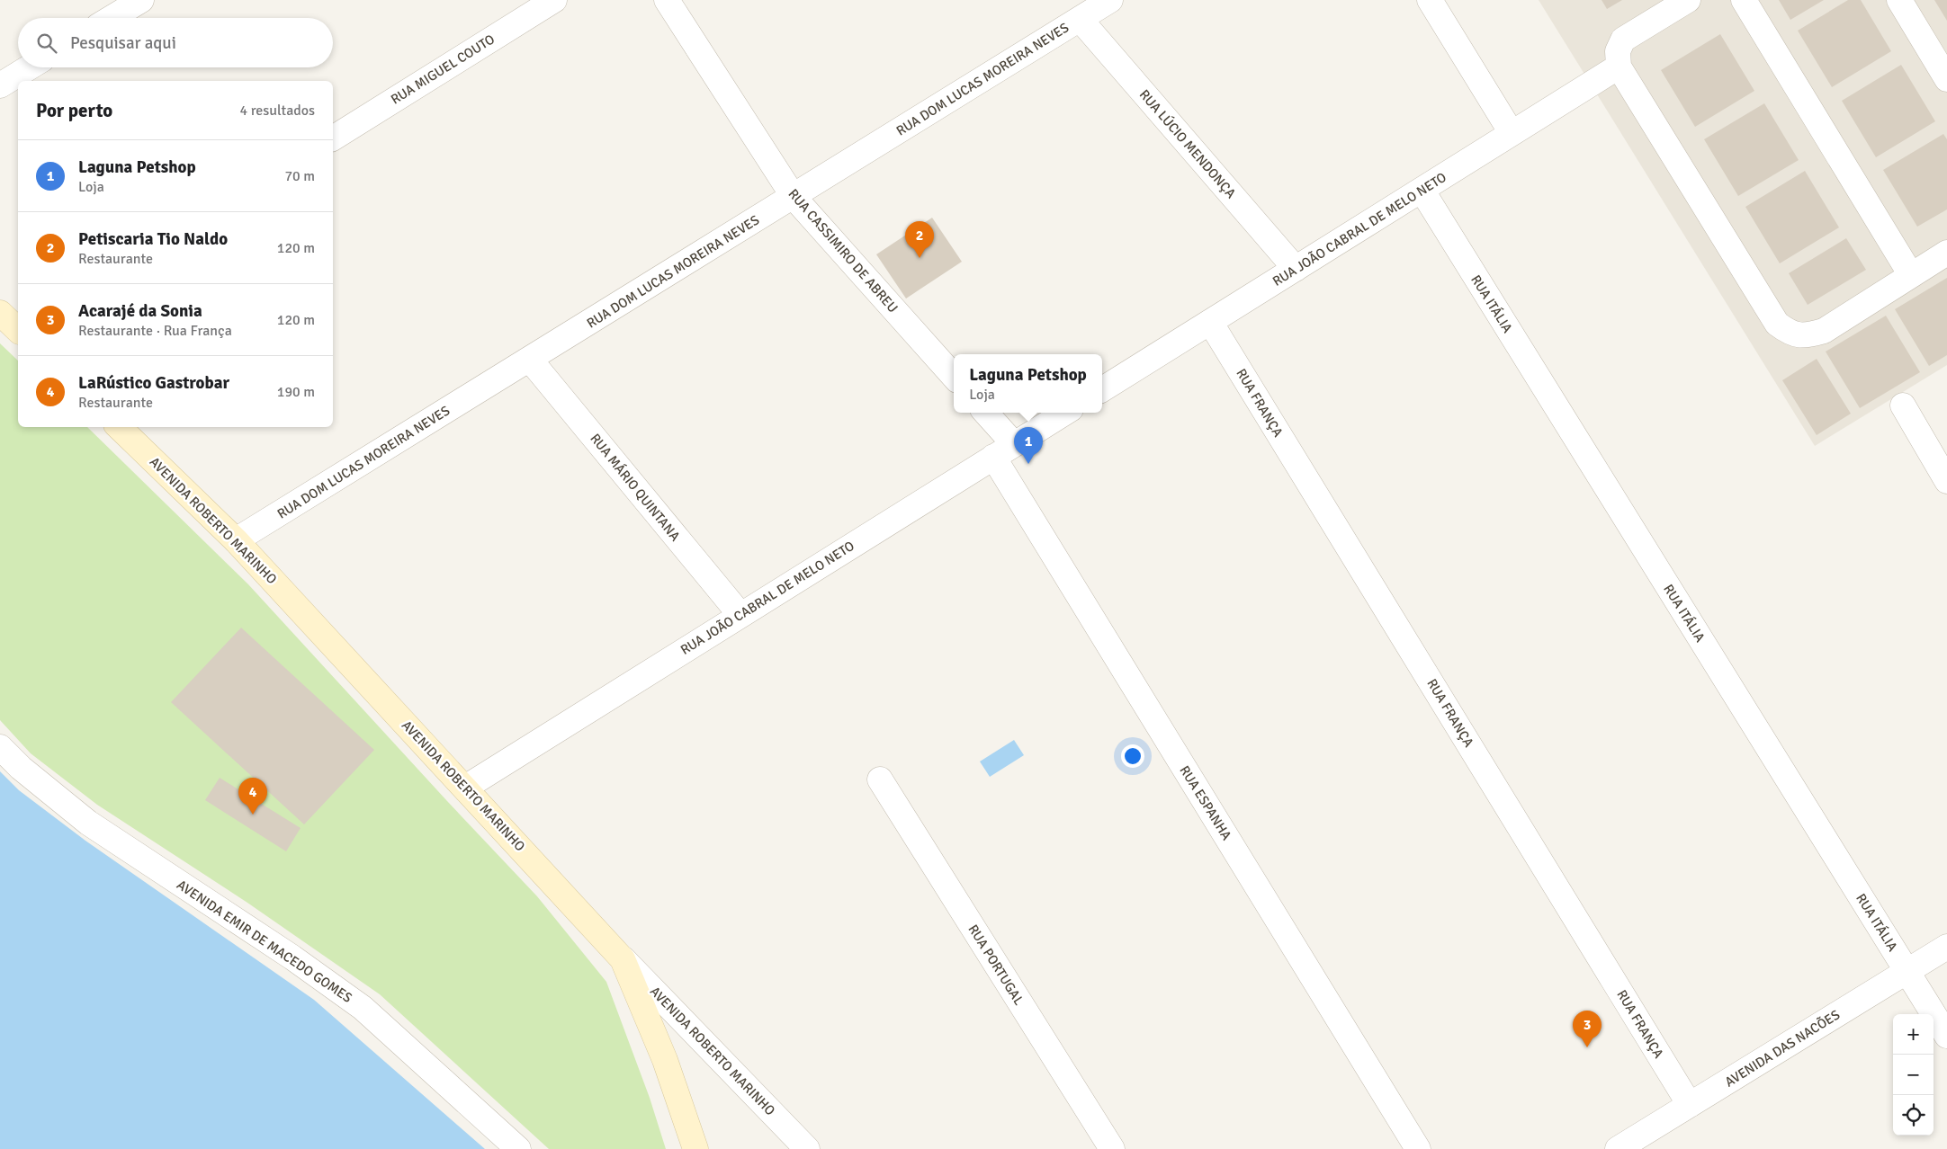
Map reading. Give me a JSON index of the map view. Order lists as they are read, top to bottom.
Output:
{
  "streets": {
    "main road": ["AVENIDA ROBERTO MARINHO"],
    "street": [
      "RUA MIGUEL COUTO",
      "RUA DOM LUCAS MOREIRA NEVES",
      "RUA LÚCIO MENDONÇA",
      "RUA JOÃO CABRAL DE MELO NETO",
      "RUA CASSIMIRO DE ABREU",
      "RUA ITÁLIA",
      "RUA FRANÇA",
      "RUA MÁRIO QUINTANA",
      "RUA ESPANHA",
      "AVENIDA EMIR DE MACEDO GOMES",
      "RUA PORTUGAL",
      "AVENIDA DAS NACÕES"
    ]
  },
  "crossings": [
    ["RUA DOM LUCAS MOREIRA NEVES", "RUA LÚCIO MENDONÇA"],
    ["RUA DOM LUCAS MOREIRA NEVES", "RUA CASSIMIRO DE ABREU"],
    ["RUA DOM LUCAS MOREIRA NEVES", "RUA MÁRIO QUINTANA"],
    ["RUA DOM LUCAS MOREIRA NEVES", "AVENIDA ROBERTO MARINHO"],
    ["RUA LÚCIO MENDONÇA", "RUA JOÃO CABRAL DE MELO NETO"],
    ["RUA JOÃO CABRAL DE MELO NETO", "RUA ITÁLIA"],
    ["RUA JOÃO CABRAL DE MELO NETO", "RUA FRANÇA"],
    ["RUA JOÃO CABRAL DE MELO NETO", "RUA MÁRIO QUINTANA"],
    ["RUA JOÃO CABRAL DE MELO NETO", "AVENIDA ROBERTO MARINHO"],
    ["RUA JOÃO CABRAL DE MELO NETO", "RUA ESPANHA"],
    ["RUA ITÁLIA", "AVENIDA DAS NACÕES"],
    ["RUA FRANÇA", "AVENIDA DAS NACÕES"]
  ],
  "page": {
    "search": "Pesquisar aqui",
    "heading": ["Por perto", "4 resultados"],
    "list": [
      {
        "mark": "1",
        "name": "Laguna Petshop",
        "note": "Loja",
        "value": "70 m"
      },
      {
        "mark": "2",
        "name": "Petiscaria Tio Naldo",
        "note": "Restaurante",
        "value": "120 m"
      },
      {
        "mark": "3",
        "name": "Acarajé da Sonia",
        "note": "Restaurante · Rua França",
        "value": "120 m"
      },
      {
        "mark": "4",
        "name": "LaRústico Gastrobar",
        "note": "Restaurante",
        "value": "190 m"
      }
    ],
    "pins": [
      "2",
      "1",
      "4",
      "3"
    ],
    "popup": ["Laguna Petshop", "Loja"],
    "map_buttons": ["+", "−"]
  }
}
